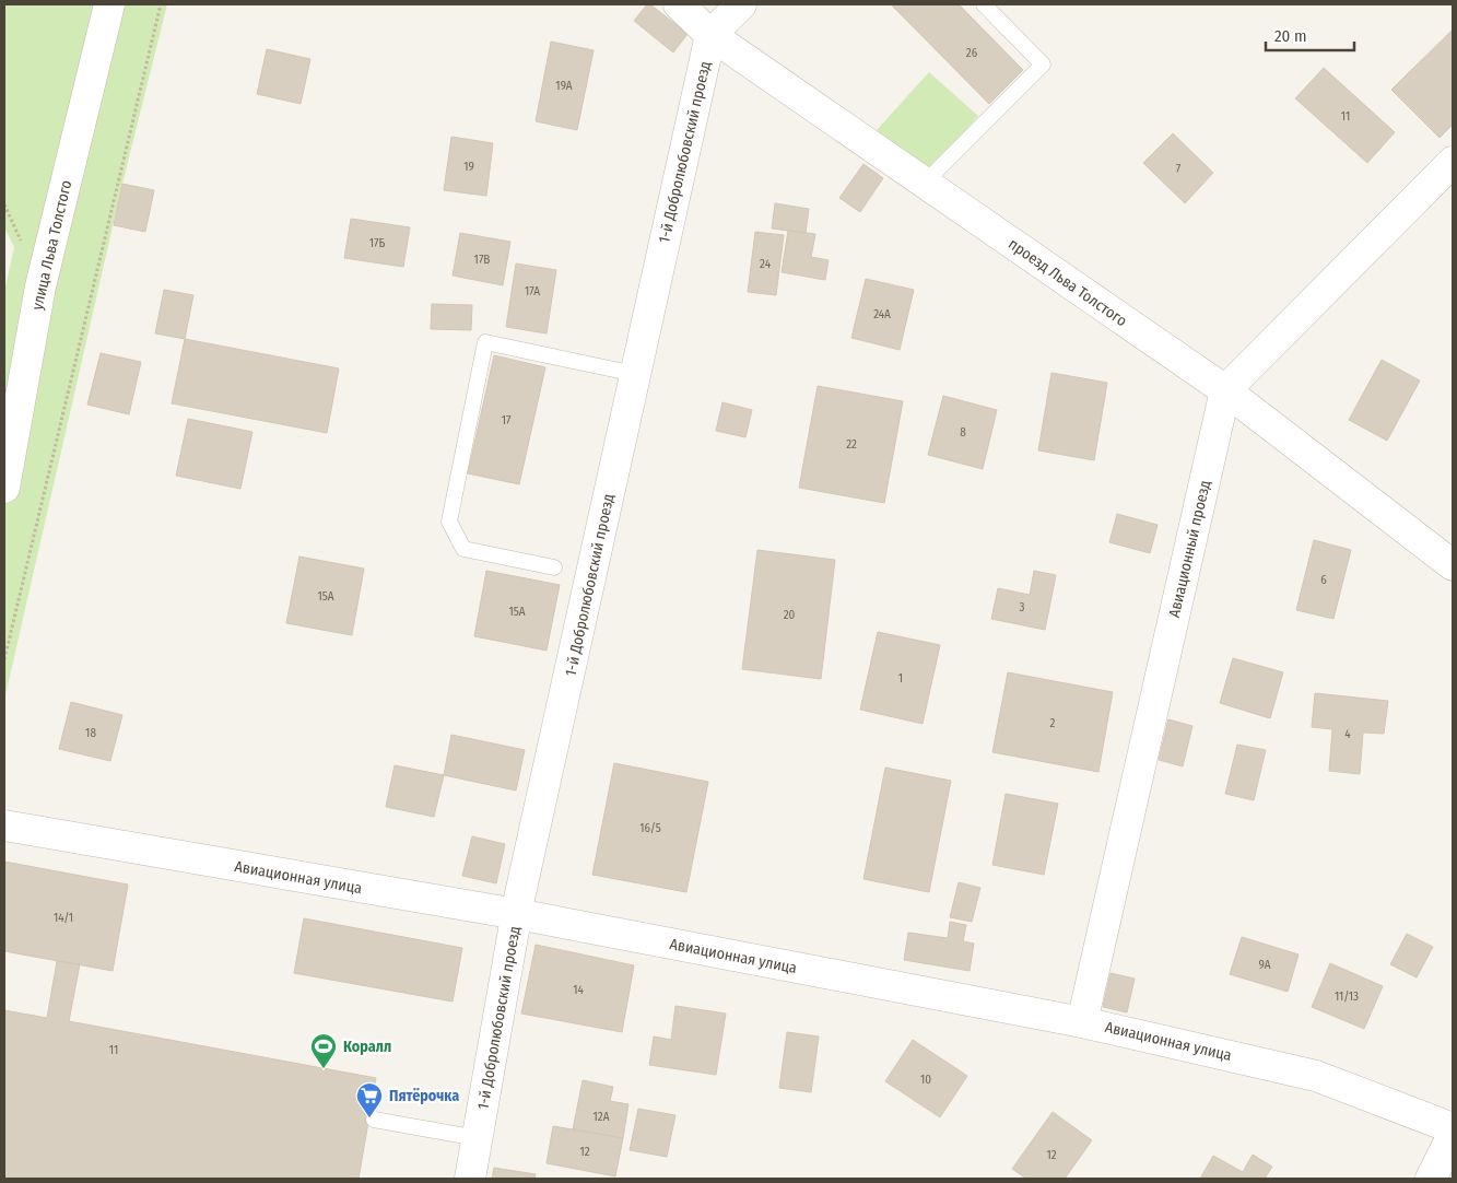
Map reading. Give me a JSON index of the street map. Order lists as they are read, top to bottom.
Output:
{
  "streets": {
    "street": [
      "1-й Добролюбовский проезд",
      "улица Льва Толстого",
      "проезд Льва Толстого",
      "Авиационный проезд",
      "Авиационная улица"
    ]
  },
  "crossings": [
    ["1-й Добролюбовский проезд", "проезд Льва Толстого"],
    ["1-й Добролюбовский проезд", "Авиационная улица"],
    ["проезд Льва Толстого", "Авиационный проезд"],
    ["Авиационный проезд", "Авиационная улица"]
  ],
  "places": {
    "sports": ["Коралл"],
    "supermarket": ["Пятёрочка"]
  },
  "house_numbers": [
    "26",
    "19А",
    "11",
    "19",
    "7",
    "17Б",
    "17В",
    "24",
    "17А",
    "24А",
    "17",
    "8",
    "22",
    "6",
    "15А",
    "3",
    "15А",
    "20",
    "1",
    "2",
    "18",
    "4",
    "16/5",
    "14/1",
    "9А",
    "14",
    "11/13",
    "11",
    "10",
    "12А",
    "12",
    "12"
  ],
  "scale_bar": "20 m"
}
